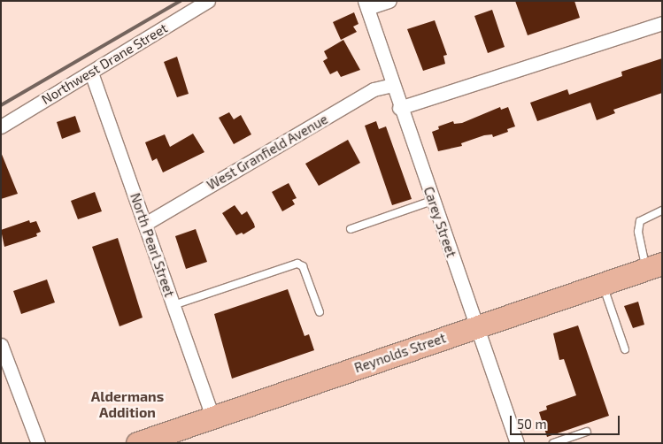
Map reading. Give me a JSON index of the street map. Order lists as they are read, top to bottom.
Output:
{
  "streets": {
    "main road": ["Reynolds Street"],
    "street": [
      "Northwest Drane Street",
      "West Granfield Avenue",
      "Carey Street",
      "North Pearl Street"
    ]
  },
  "crossings": [
    ["Northwest Drane Street", "North Pearl Street"],
    ["West Granfield Avenue", "Carey Street"],
    ["West Granfield Avenue", "North Pearl Street"],
    ["Carey Street", "Reynolds Street"],
    ["North Pearl Street", "Reynolds Street"]
  ],
  "districts": ["Aldermans Addition"],
  "scale_bar": "50 m"
}
